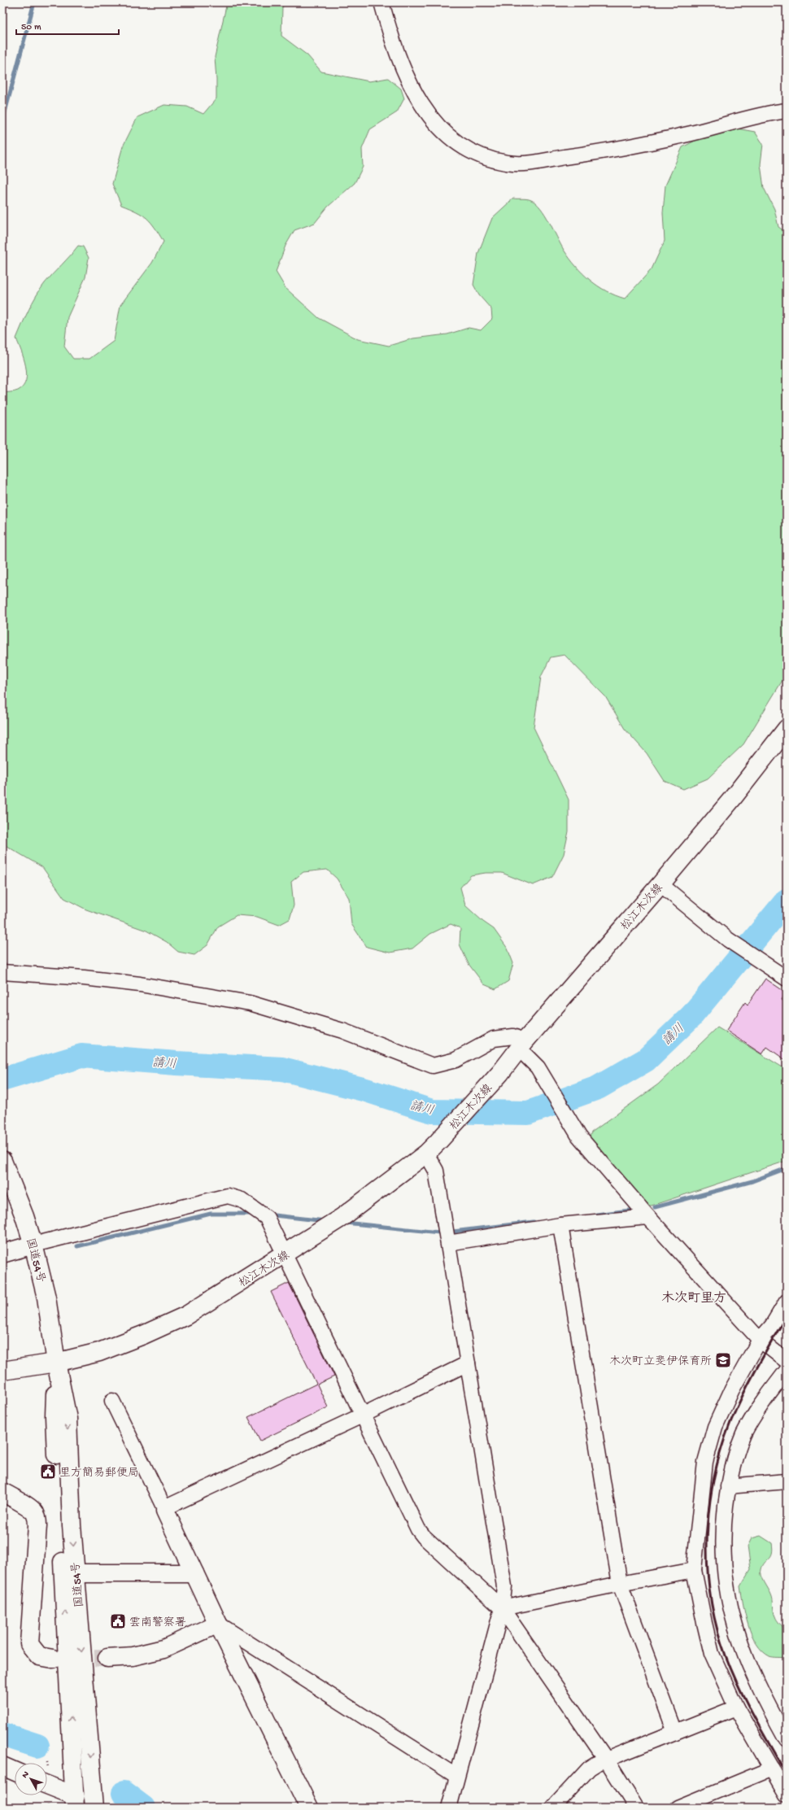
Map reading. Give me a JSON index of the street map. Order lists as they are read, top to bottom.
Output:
{
  "streets": {
    "main road": ["松江木次線", "国道54号"]
  },
  "crossings": [
    ["松江木次線", "国道54号"]
  ],
  "districts": ["木次町里方"],
  "water": ["請川"],
  "places": {
    "school or university": ["木次町立斐伊保育所"],
    "public building": ["里方簡易郵便局", "雲南警察署"]
  },
  "scale_bar": "50 m",
  "north": "top left"
}
